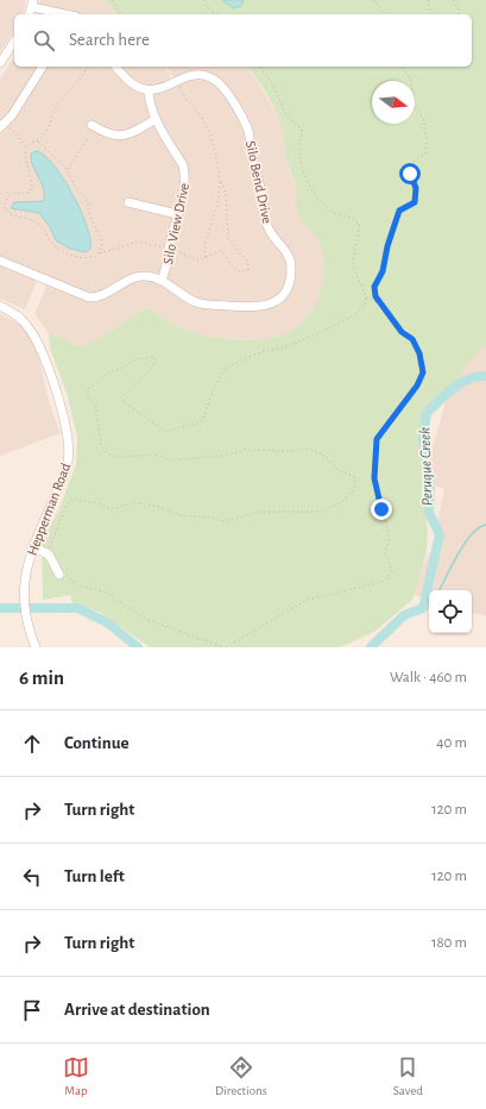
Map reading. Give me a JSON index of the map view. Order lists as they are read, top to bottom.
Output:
{
  "streets": {
    "street": ["Silo Bend Drive", "Silo View Drive", "Hepperman Road"]
  },
  "crossings": [
    ["Silo Bend Drive", "Silo View Drive"]
  ],
  "water": ["Peruque Creek"],
  "north": "right",
  "page": {
    "search": "Search here",
    "heading": ["6 min", "Walk · 460 m"],
    "list": [
      ["Continue", "40 m"],
      ["Turn right", "120 m"],
      ["Turn left", "120 m"],
      ["Turn right", "180 m"],
      "Arrive at destination"
    ],
    "nav": ["Map", "Directions", "Saved"]
  }
}
